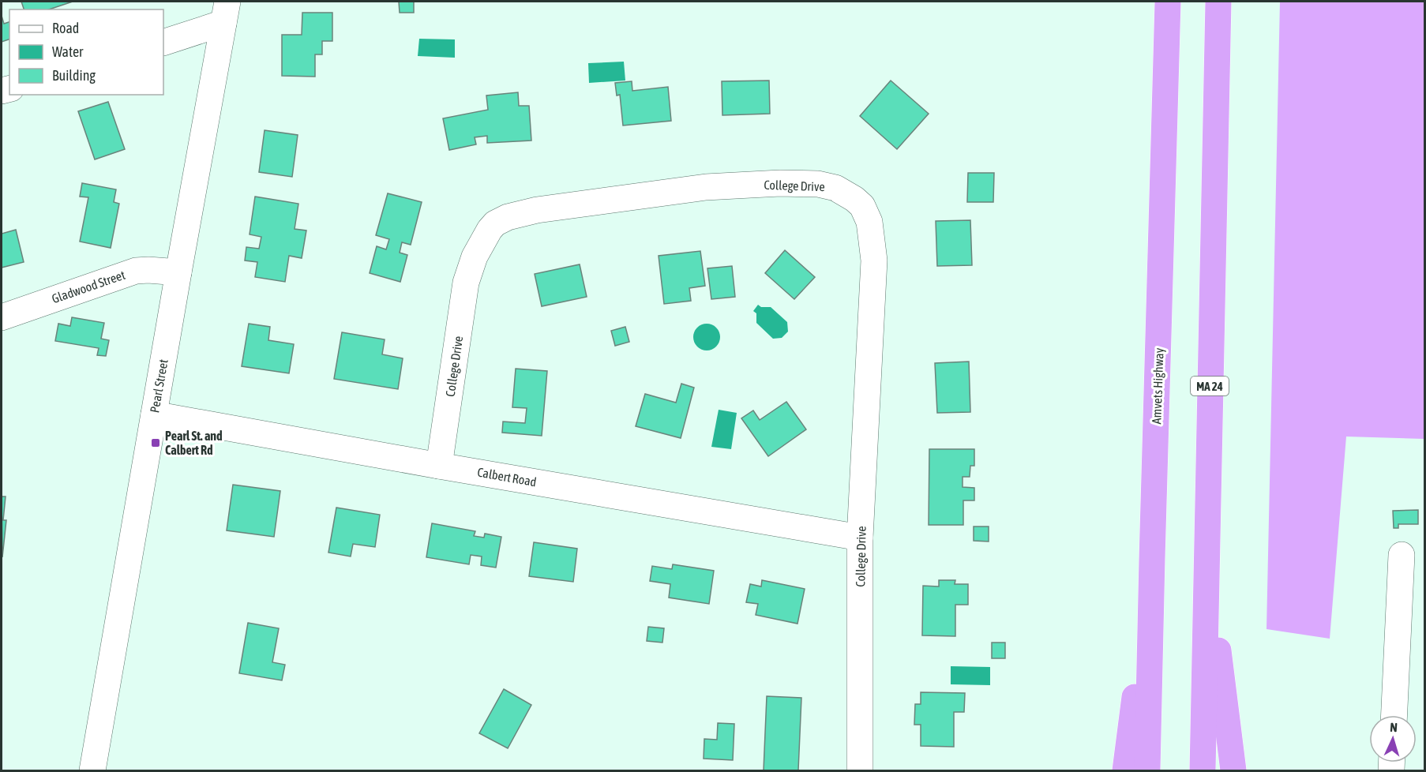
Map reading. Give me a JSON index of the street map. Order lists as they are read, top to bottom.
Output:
{
  "streets": {
    "highway": ["Amvets Highway", "MA 24"],
    "street": [
      "College Drive",
      "Gladwood Street",
      "Pearl Street",
      "Calbert Road"
    ]
  },
  "crossings": [
    ["College Drive", "Calbert Road"],
    ["Gladwood Street", "Pearl Street"],
    ["Pearl Street", "Calbert Road"]
  ],
  "places": {
    "transit": ["Pearl St. and Calbert Rd"]
  },
  "legend": ["Road", "Water", "Building"],
  "north": "top"
}
